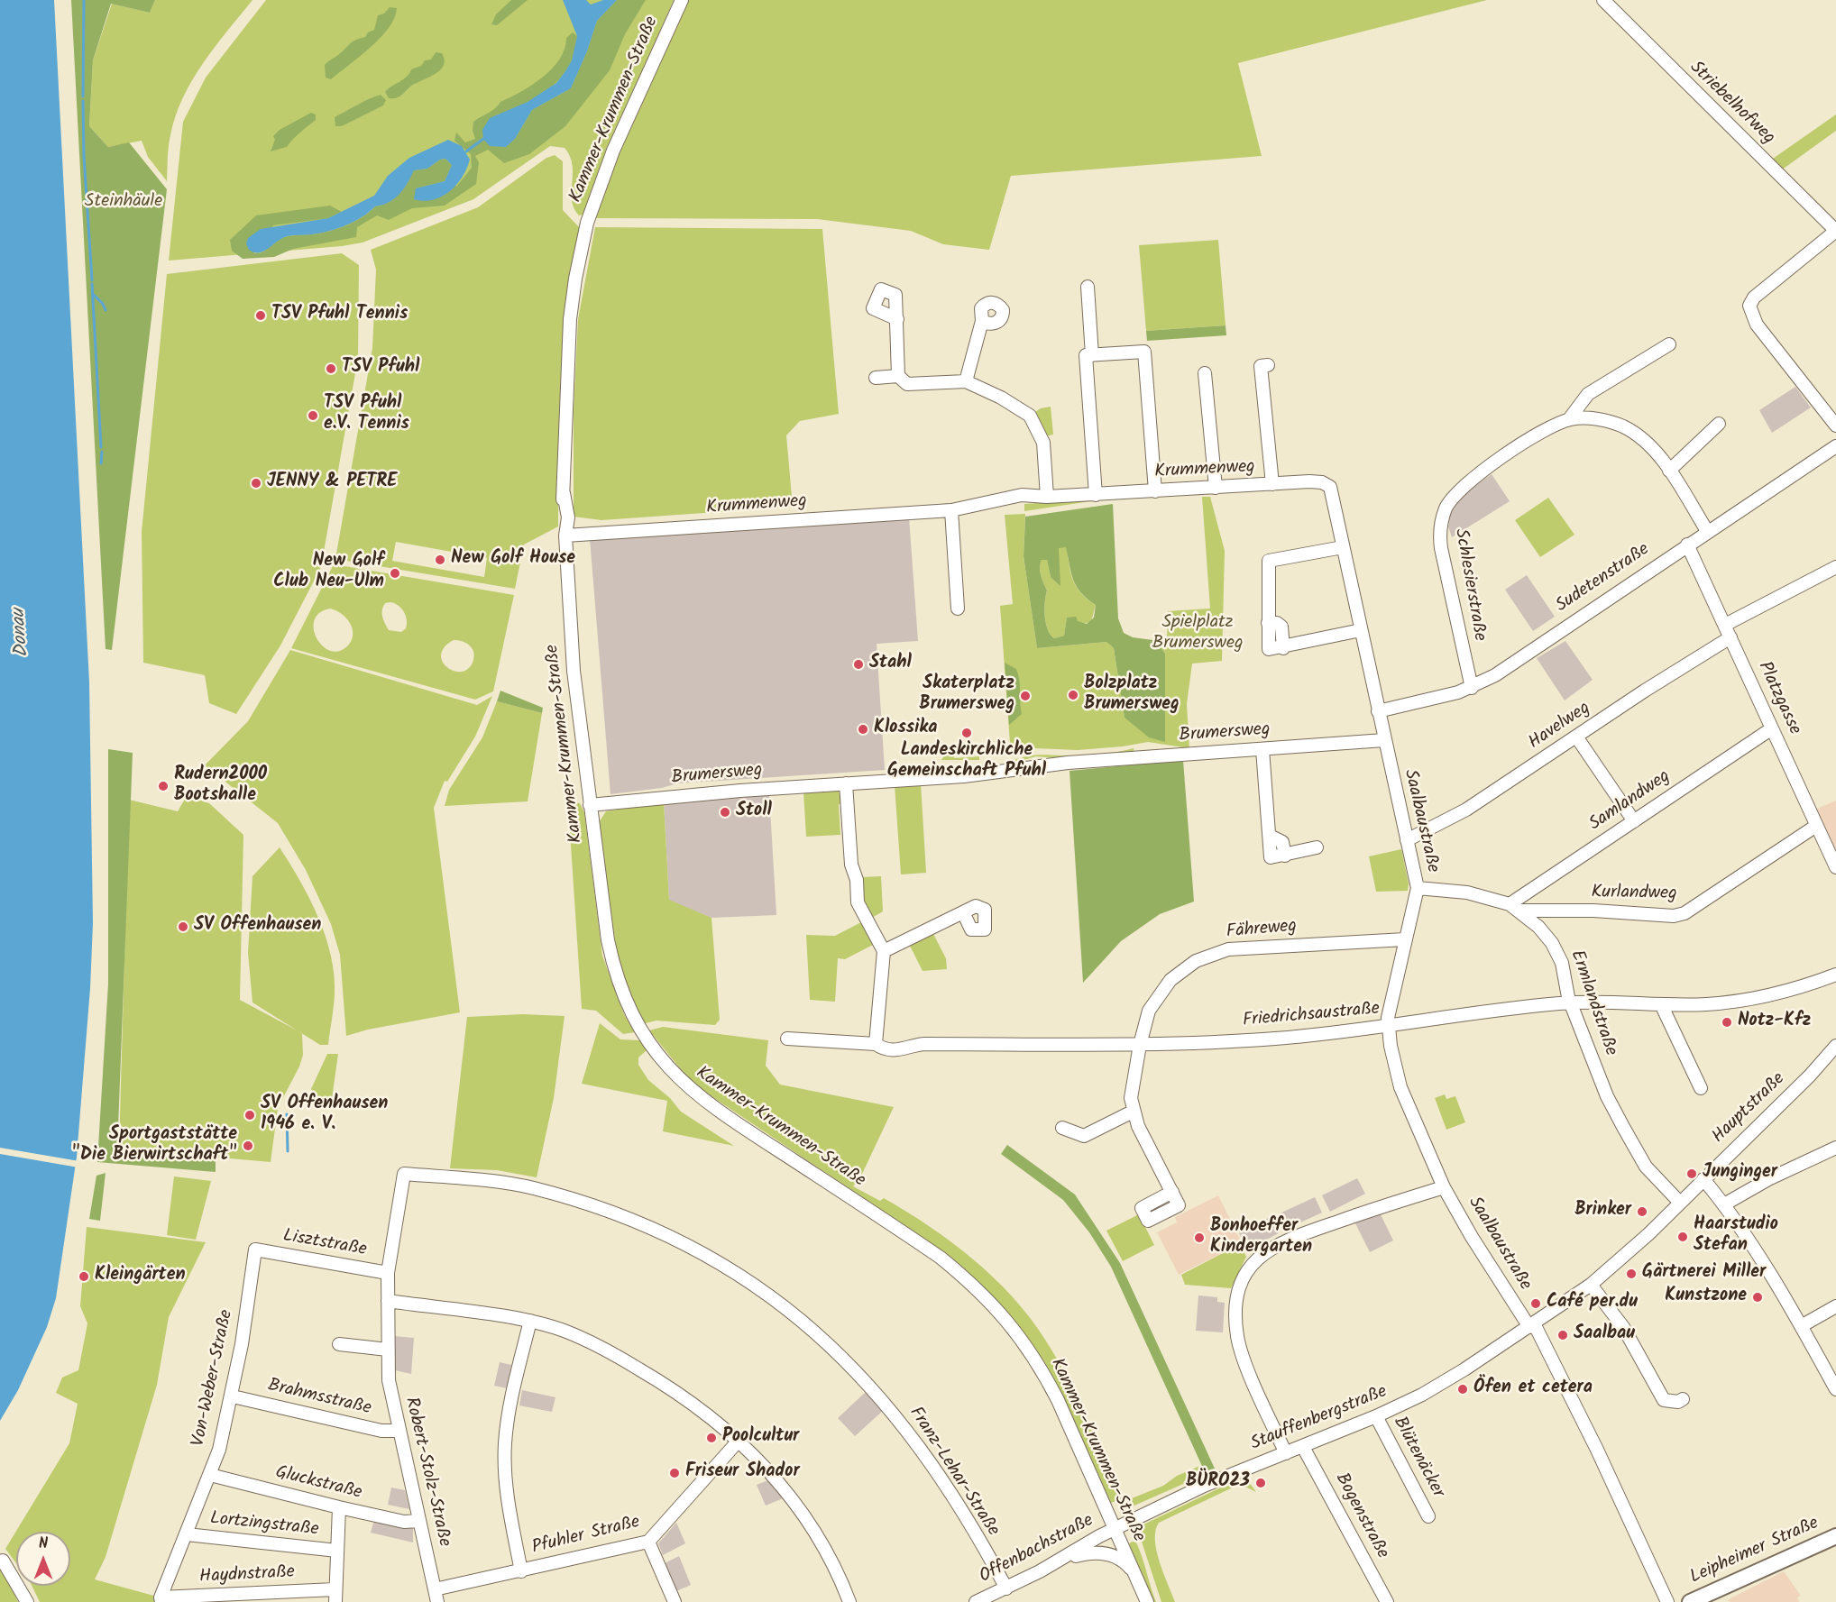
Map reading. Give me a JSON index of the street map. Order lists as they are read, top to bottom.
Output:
{
  "streets": {
    "main road": ["Leipheimer Straße"],
    "street": [
      "Striebelhofweg",
      "Kammer-Krummen-Straße",
      "Krummenweg",
      "Sudetenstraße",
      "Schlesierstraße",
      "Platzgasse",
      "Havelweg",
      "Brumersweg",
      "Samlandweg",
      "Saalbaustraße",
      "Kurlandweg",
      "Fähreweg",
      "Ermlandstraße",
      "Friedrichsaustraße",
      "Hauptstraße",
      "Lisztstraße",
      "Von-Weber-Straße",
      "Brahmsstraße",
      "Stauffenbergstraße",
      "Blütenäcker",
      "Robert-Stolz-Straße",
      "Franz-Lehar-Straße",
      "Gluckstraße",
      "Bogenstraße",
      "Lortzingstraße",
      "Pfuhler Straße",
      "Offenbachstraße",
      "Haydnstraße"
    ]
  },
  "crossings": [
    ["Kammer-Krummen-Straße", "Krummenweg"],
    ["Kammer-Krummen-Straße", "Brumersweg"],
    ["Kammer-Krummen-Straße", "Stauffenbergstraße"],
    ["Kammer-Krummen-Straße", "Offenbachstraße"],
    ["Krummenweg", "Saalbaustraße"],
    ["Sudetenstraße", "Schlesierstraße"],
    ["Sudetenstraße", "Platzgasse"],
    ["Sudetenstraße", "Saalbaustraße"],
    ["Platzgasse", "Havelweg"],
    ["Platzgasse", "Samlandweg"],
    ["Platzgasse", "Kurlandweg"],
    ["Havelweg", "Saalbaustraße"],
    ["Brumersweg", "Saalbaustraße"],
    ["Samlandweg", "Kurlandweg"],
    ["Samlandweg", "Ermlandstraße"],
    ["Saalbaustraße", "Fähreweg"],
    ["Saalbaustraße", "Ermlandstraße"],
    ["Saalbaustraße", "Friedrichsaustraße"],
    ["Saalbaustraße", "Hauptstraße"],
    ["Saalbaustraße", "Stauffenbergstraße"],
    ["Kurlandweg", "Ermlandstraße"],
    ["Fähreweg", "Friedrichsaustraße"],
    ["Ermlandstraße", "Friedrichsaustraße"],
    ["Ermlandstraße", "Hauptstraße"],
    ["Hauptstraße", "Stauffenbergstraße"],
    ["Lisztstraße", "Von-Weber-Straße"],
    ["Lisztstraße", "Robert-Stolz-Straße"],
    ["Von-Weber-Straße", "Brahmsstraße"],
    ["Von-Weber-Straße", "Gluckstraße"],
    ["Von-Weber-Straße", "Lortzingstraße"],
    ["Von-Weber-Straße", "Haydnstraße"],
    ["Brahmsstraße", "Robert-Stolz-Straße"],
    ["Stauffenbergstraße", "Blütenäcker"],
    ["Stauffenbergstraße", "Bogenstraße"],
    ["Stauffenbergstraße", "Offenbachstraße"],
    ["Robert-Stolz-Straße", "Franz-Lehar-Straße"],
    ["Robert-Stolz-Straße", "Gluckstraße"],
    ["Robert-Stolz-Straße", "Pfuhler Straße"],
    ["Franz-Lehar-Straße", "Offenbachstraße"]
  ],
  "water": ["Donau"],
  "parks": ["Steinhäule", "Spielplatz Brumersweg"],
  "places": [
    "TSV Pfuhl Tennis",
    "TSV Pfuhl",
    "TSV Pfuhl e.V. Tennis",
    "JENNY & PETRE",
    "New Golf House",
    "New Golf Club Neu-Ulm",
    "Stahl",
    "Bolzplatz Brumersweg",
    "Skaterplatz Brumersweg",
    "Klossika",
    "Landeskirchliche Gemeinschaft Pfuhl",
    "Rudern2000 Bootshalle",
    "Stoll",
    "SV Offenhausen",
    "Notz-Kfz",
    "SV Offenhausen 1946 e. V.",
    "Sportgaststätte \"Die Bierwirtschaft\"",
    "Junginger",
    "Brinker",
    "Haarstudio Stefan",
    "Bonhoeffer Kindergarten",
    "Gärtnerei Miller",
    "Kleingärten",
    "Kunstzone",
    "Café per.du",
    "Saalbau",
    "Öfen et cetera",
    "Poolcultur",
    "Friseur Shador",
    "BÜRO23"
  ],
  "north": "top"
}
